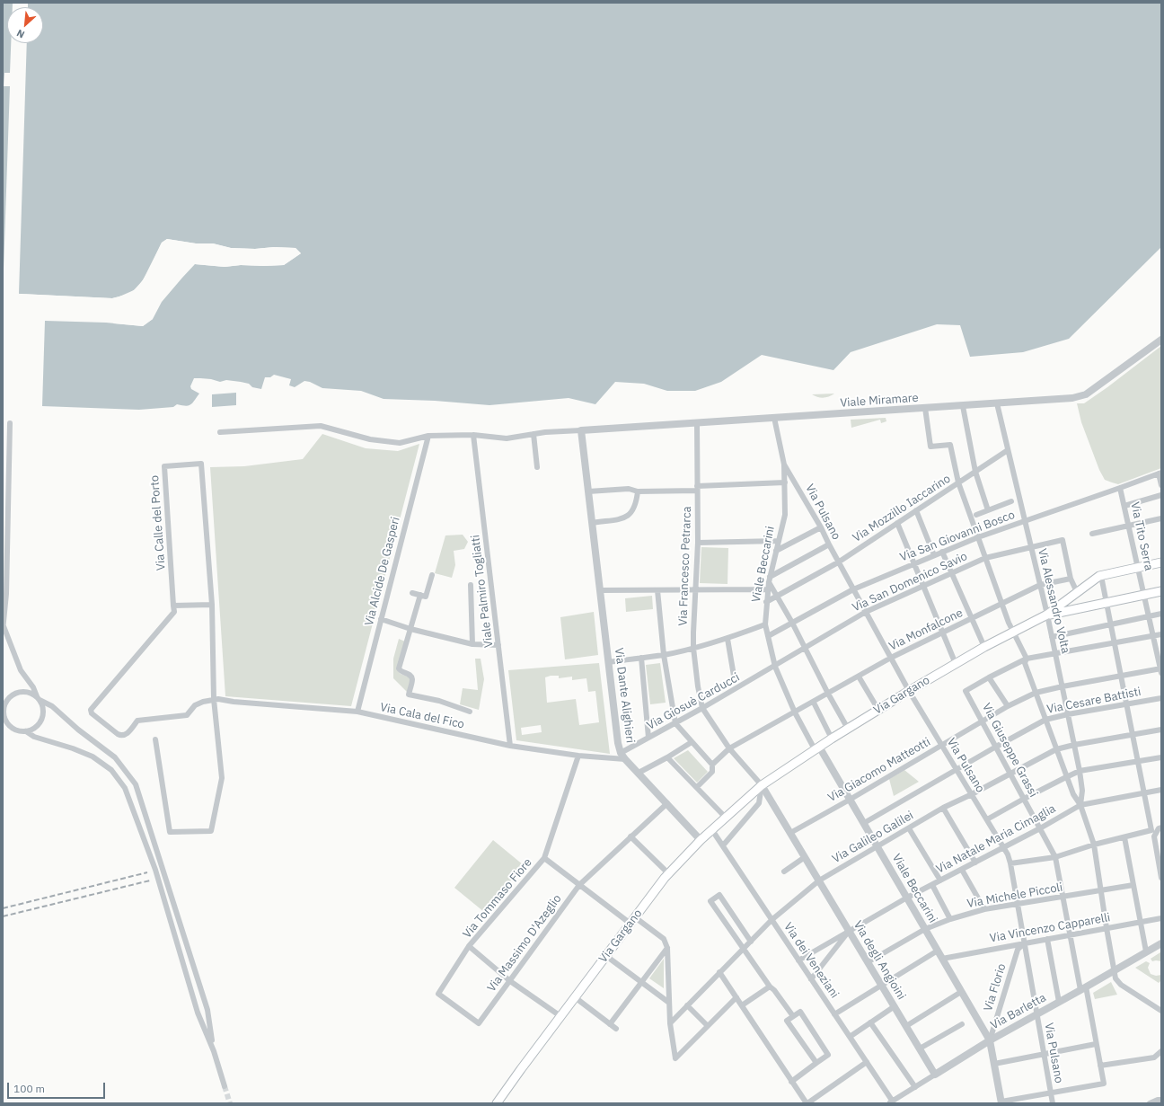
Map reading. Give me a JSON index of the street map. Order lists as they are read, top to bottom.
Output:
{
  "streets": {
    "main road": ["Via Gargano"],
    "street": [
      "Viale Miramare",
      "Via Mozzillo Iaccarino",
      "Via Pulsano",
      "Via Calle del Porto",
      "Via San Giovanni Bosco",
      "Via Tito Serra",
      "Viale Beccarini",
      "Via Francesco Petrarca",
      "Via Alcide De Gasperi",
      "Via San Domenico Savio",
      "Viale Palmiro Togliatti",
      "Via Alessandro Volta",
      "Via Monfalcone",
      "Via Dante Alighieri",
      "Via Cesare Battisti",
      "Via Giosuè Carducci",
      "Via Cala del Fico",
      "Via Giuseppe Grassi",
      "Via Giacomo Matteotti",
      "Via Galileo Galilei",
      "Via Natale Maria Cimaglia",
      "Via Michele Piccoli",
      "Via Tommaso Fiore",
      "Via Vincenzo Capparelli",
      "Via Massimo D'Azeglio",
      "Via dei Veneziani",
      "Via degli Angioini",
      "Via Florio",
      "Via Barletta"
    ]
  },
  "crossings": [
    ["Viale Miramare", "Viale Beccarini"],
    ["Viale Miramare", "Via Francesco Petrarca"],
    ["Viale Miramare", "Via Alessandro Volta"],
    ["Viale Miramare", "Via Dante Alighieri"],
    ["Via Mozzillo Iaccarino", "Via Pulsano"],
    ["Via Mozzillo Iaccarino", "Viale Beccarini"],
    ["Via Mozzillo Iaccarino", "Via Alessandro Volta"],
    ["Via Pulsano", "Via San Giovanni Bosco"],
    ["Via Pulsano", "Viale Beccarini"],
    ["Via Pulsano", "Via San Domenico Savio"],
    ["Via Pulsano", "Via Monfalcone"],
    ["Via Pulsano", "Via Gargano"],
    ["Via Pulsano", "Via Cesare Battisti"],
    ["Via Pulsano", "Via Giuseppe Grassi"],
    ["Via Pulsano", "Via Giacomo Matteotti"],
    ["Via Pulsano", "Via Galileo Galilei"],
    ["Via Pulsano", "Via Natale Maria Cimaglia"],
    ["Via Pulsano", "Via Michele Piccoli"],
    ["Via Pulsano", "Via Vincenzo Capparelli"],
    ["Via Pulsano", "Via Florio"],
    ["Via Pulsano", "Via Barletta"],
    ["Via Calle del Porto", "Via Cala del Fico"],
    ["Via San Giovanni Bosco", "Via Tito Serra"],
    ["Via San Giovanni Bosco", "Viale Beccarini"],
    ["Via San Giovanni Bosco", "Via Alessandro Volta"],
    ["Via Tito Serra", "Via Giacomo Matteotti"],
    ["Viale Beccarini", "Via San Domenico Savio"],
    ["Viale Beccarini", "Via Monfalcone"],
    ["Viale Beccarini", "Via Gargano"],
    ["Viale Beccarini", "Via Cesare Battisti"],
    ["Viale Beccarini", "Via Giosuè Carducci"],
    ["Viale Beccarini", "Via Giacomo Matteotti"],
    ["Viale Beccarini", "Via Galileo Galilei"],
    ["Viale Beccarini", "Via Natale Maria Cimaglia"],
    ["Viale Beccarini", "Via Michele Piccoli"],
    ["Viale Beccarini", "Via Vincenzo Capparelli"],
    ["Viale Beccarini", "Via Florio"],
    ["Viale Beccarini", "Via Barletta"],
    ["Via Francesco Petrarca", "Via Giosuè Carducci"],
    ["Via Alcide De Gasperi", "Via Cala del Fico"],
    ["Via San Domenico Savio", "Via Alessandro Volta"],
    ["Via San Domenico Savio", "Via Monfalcone"],
    ["Via San Domenico Savio", "Via Giosuè Carducci"],
    ["Viale Palmiro Togliatti", "Via Cala del Fico"],
    ["Via Alessandro Volta", "Via Monfalcone"],
    ["Via Alessandro Volta", "Via Gargano"],
    ["Via Alessandro Volta", "Via Cesare Battisti"],
    ["Via Alessandro Volta", "Via Giacomo Matteotti"],
    ["Via Alessandro Volta", "Via Galileo Galilei"],
    ["Via Alessandro Volta", "Via Natale Maria Cimaglia"],
    ["Via Dante Alighieri", "Via Gargano"],
    ["Via Dante Alighieri", "Via Giosuè Carducci"],
    ["Via Dante Alighieri", "Via Cala del Fico"],
    ["Via Dante Alighieri", "Via Massimo D'Azeglio"],
    ["Via Gargano", "Via Tommaso Fiore"],
    ["Via Gargano", "Via dei Veneziani"],
    ["Via Gargano", "Via degli Angioini"],
    ["Via Cesare Battisti", "Via Giuseppe Grassi"],
    ["Via Giosuè Carducci", "Via Cala del Fico"],
    ["Via Cala del Fico", "Via Tommaso Fiore"],
    ["Via Giuseppe Grassi", "Via Giacomo Matteotti"],
    ["Via Giuseppe Grassi", "Via Galileo Galilei"],
    ["Via Giuseppe Grassi", "Via Natale Maria Cimaglia"],
    ["Via Giuseppe Grassi", "Via Michele Piccoli"],
    ["Via Giuseppe Grassi", "Via Vincenzo Capparelli"],
    ["Via Giuseppe Grassi", "Via Barletta"],
    ["Via Giacomo Matteotti", "Via degli Angioini"],
    ["Via Galileo Galilei", "Via dei Veneziani"],
    ["Via Galileo Galilei", "Via degli Angioini"],
    ["Via Natale Maria Cimaglia", "Via dei Veneziani"],
    ["Via Natale Maria Cimaglia", "Via degli Angioini"],
    ["Via Michele Piccoli", "Via degli Angioini"],
    ["Via Tommaso Fiore", "Via Massimo D'Azeglio"],
    ["Via Vincenzo Capparelli", "Via Florio"],
    ["Via dei Veneziani", "Via Barletta"],
    ["Via degli Angioini", "Via Barletta"],
    ["Via Florio", "Via Barletta"]
  ],
  "scale_bar": "100 m",
  "north": "bottom left"
}
